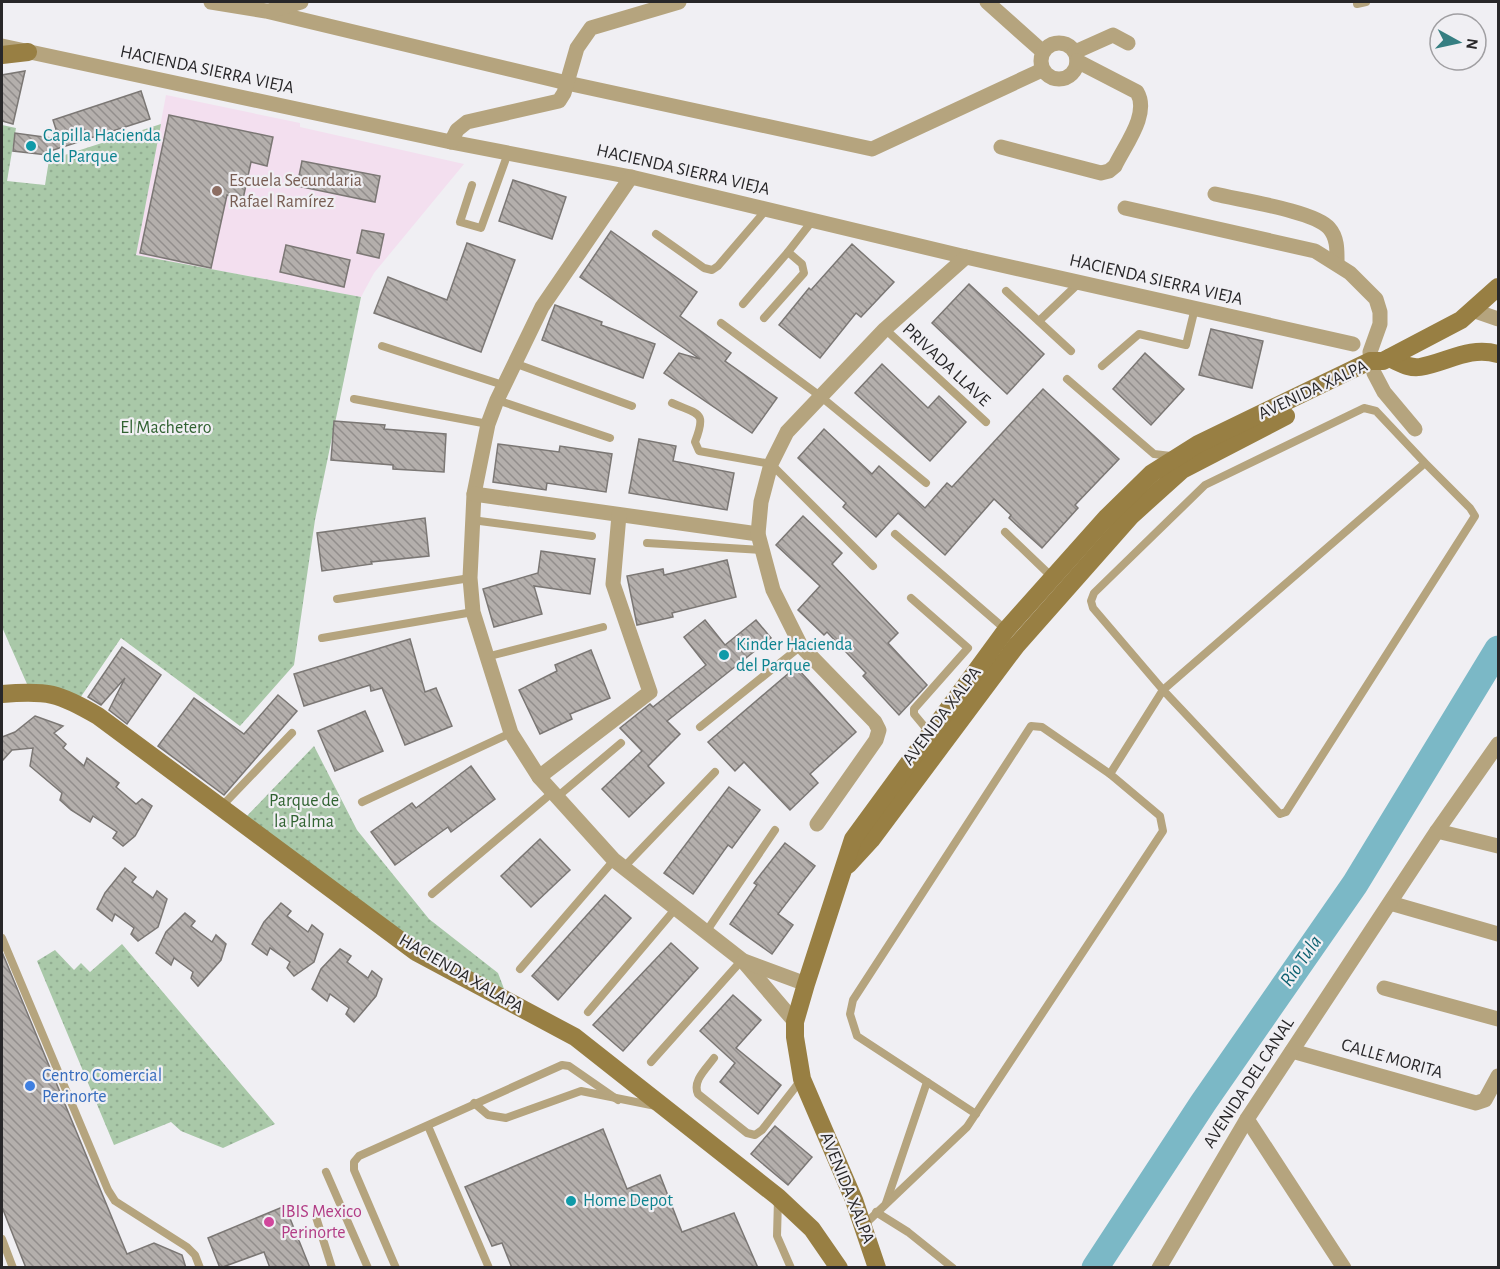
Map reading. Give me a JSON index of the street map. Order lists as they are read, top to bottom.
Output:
{
  "streets": {
    "main road": ["AVENIDA XALPA", "HACIENDA XALAPA"],
    "street": ["HACIENDA SIERRA VIEJA", "CALLE MORITA", "AVENIDA DEL CANAL"],
    "lane": ["PRIVADA LLAVE"]
  },
  "crossings": [
    ["CALLE MORITA", "AVENIDA DEL CANAL"]
  ],
  "water": ["Río Tula"],
  "parks": ["El Machetero", "Parque de la Palma"],
  "places": [
    "Capilla Hacienda del Parque",
    "Escuela Secundaria Rafael Ramírez",
    "Kinder Hacienda del Parque",
    "Centro Comercial Perinorte",
    "Home Depot",
    "IBIS Mexico Perinorte"
  ],
  "north": "right"
}
